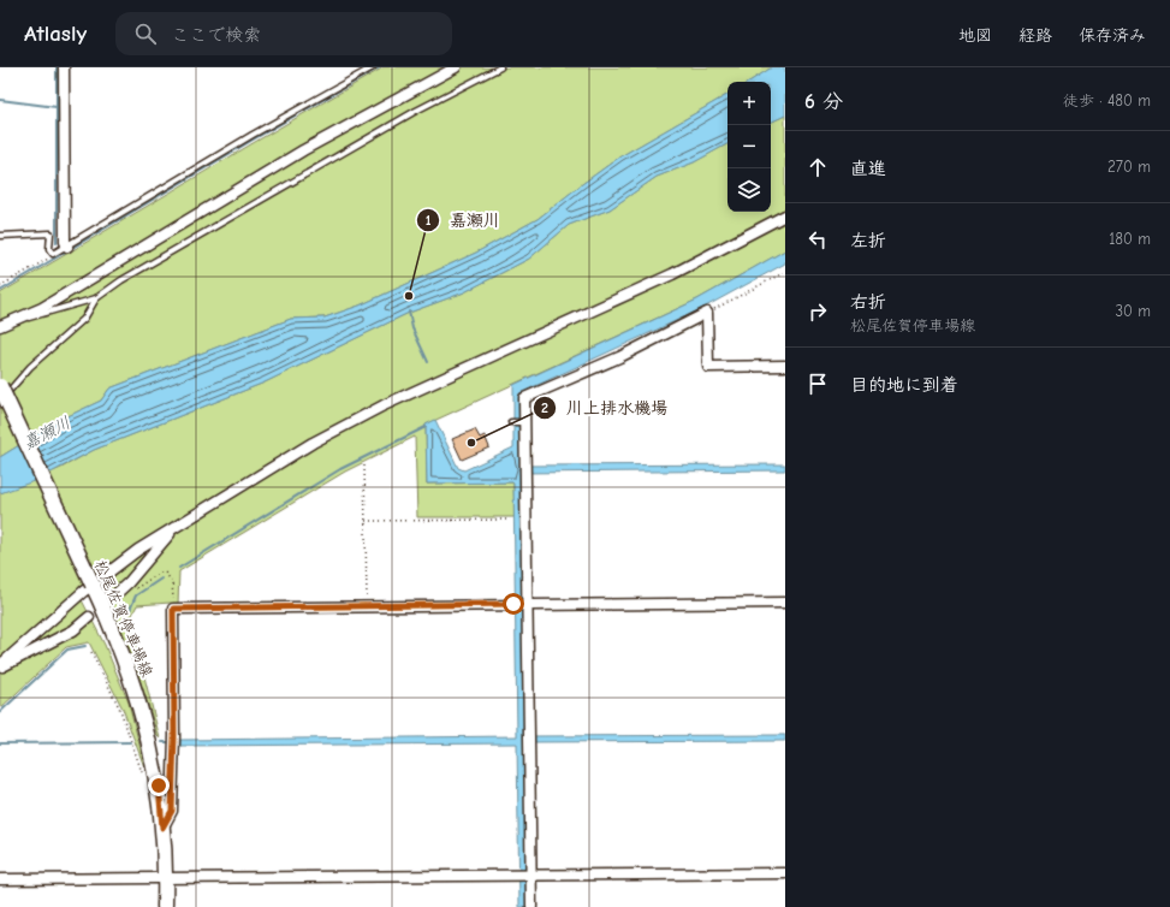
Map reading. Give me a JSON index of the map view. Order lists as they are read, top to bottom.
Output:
{
  "streets": {
    "main road": ["松尾佐賀停車場線"]
  },
  "water": ["嘉瀬川"],
  "places": ["嘉瀬川", "川上排水機場"],
  "page": {
    "header": "Atlasly",
    "search": "ここで検索",
    "nav": ["地図", "経路", "保存済み"],
    "heading": ["6 分", "徒歩 · 480 m"],
    "map_buttons": ["+", "−"],
    "list": [
      ["直進", "270 m"],
      ["左折", "180 m"],
      ["右折", "松尾佐賀停車場線", "30 m"],
      "目的地に到着"
    ]
  }
}
